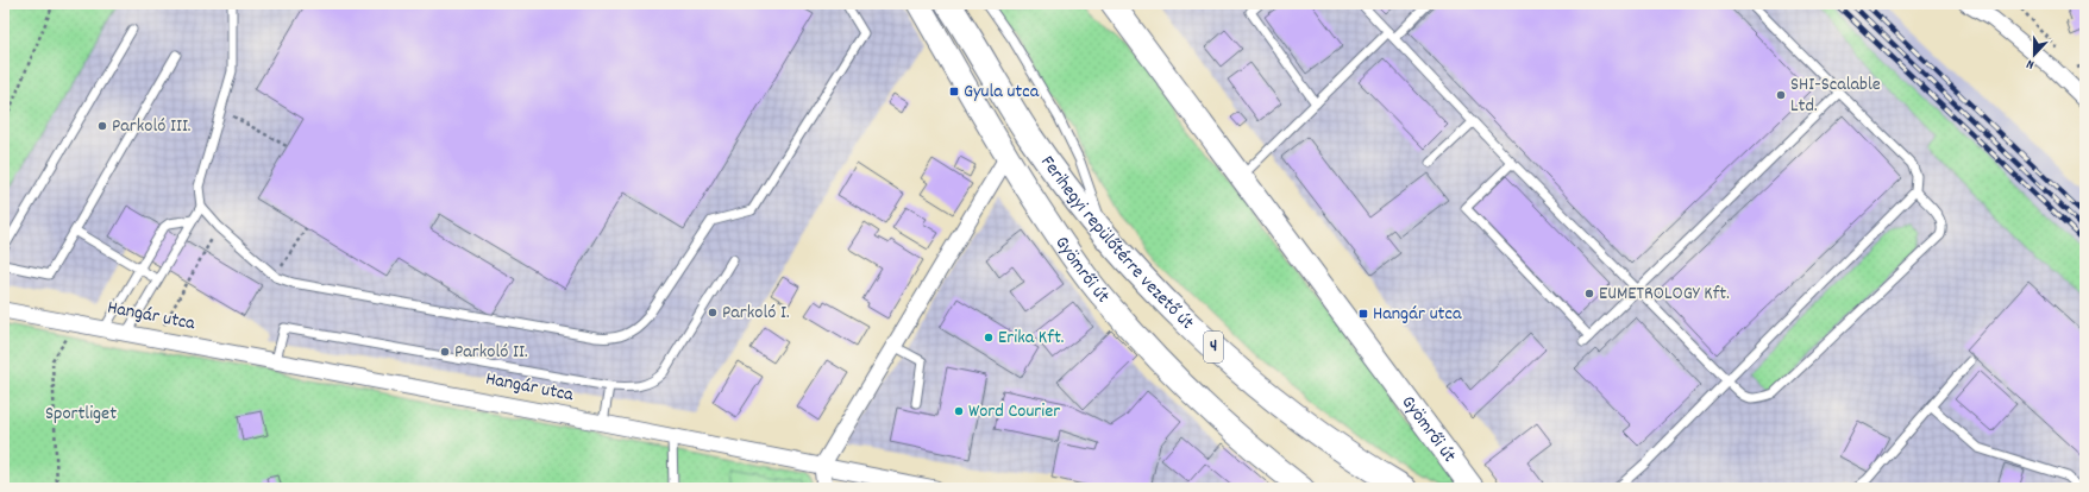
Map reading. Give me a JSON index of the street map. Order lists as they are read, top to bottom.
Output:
{
  "streets": {
    "main road": ["Ferihegyi repülőtérre vezető út", "4"],
    "street": ["Gyömrői út", "Hangár utca"]
  },
  "parks": ["Sportliget"],
  "places": {
    "transit": ["Gyula utca", "Hangár utca"],
    "other": [
      "SHI-Scalable Ltd.",
      "Parkoló III.",
      "EUMETROLOGY Kft.",
      "Parkoló I.",
      "Erika Kft.",
      "Parkoló II.",
      "Word Courier"
    ]
  },
  "north": "bottom"
}
